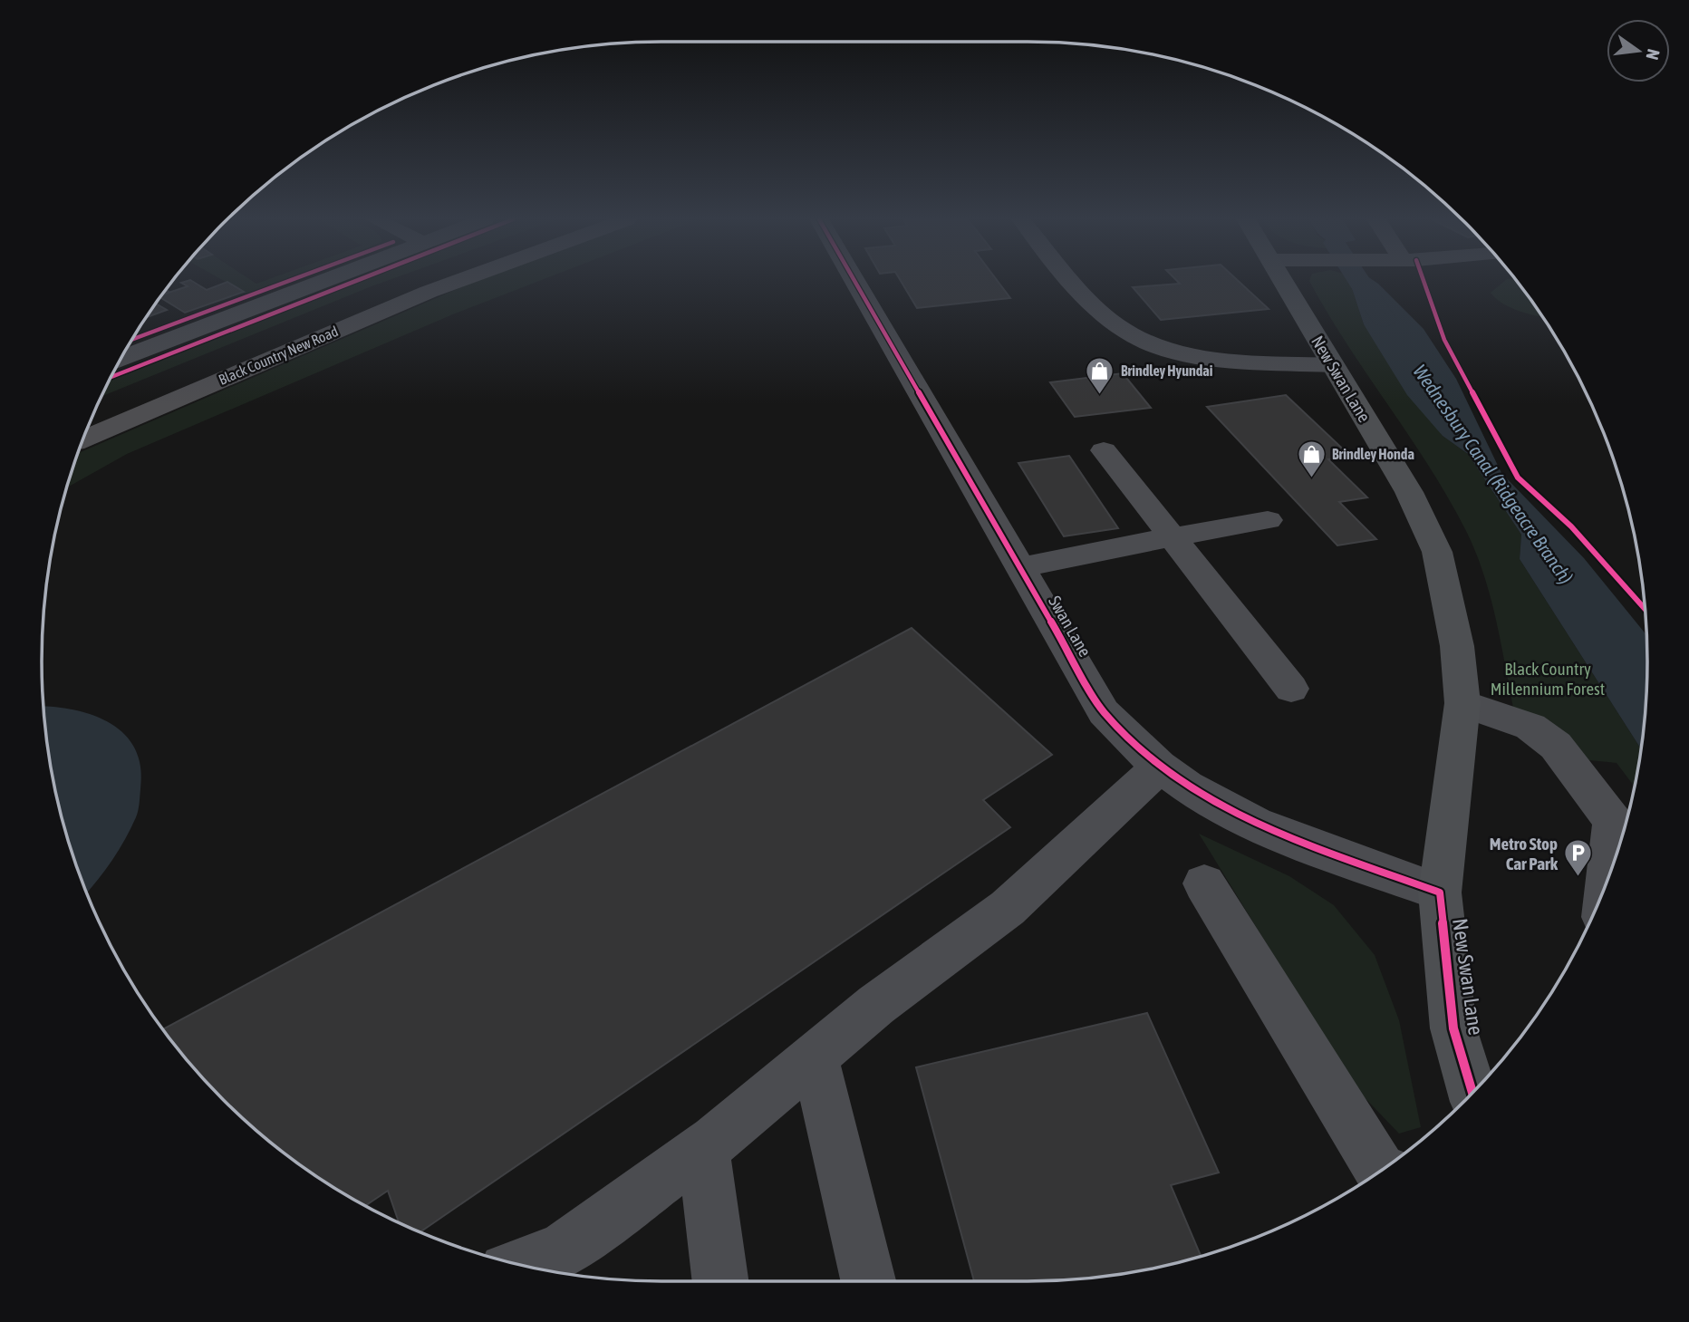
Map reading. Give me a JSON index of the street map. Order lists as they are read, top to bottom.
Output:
{
  "streets": {
    "highway": ["Black Country New Road"],
    "main road": ["New Swan Lane"],
    "street": ["Swan Lane"]
  },
  "crossings": [
    ["New Swan Lane", "Swan Lane"]
  ],
  "water": ["Wednesbury Canal (Ridgeacre Branch)"],
  "parks": ["Black Country Millennium Forest"],
  "places": {
    "shop": ["Brindley Hyundai", "Brindley Honda"],
    "parking": ["Metro Stop Car Park"]
  },
  "north": "right"
}
